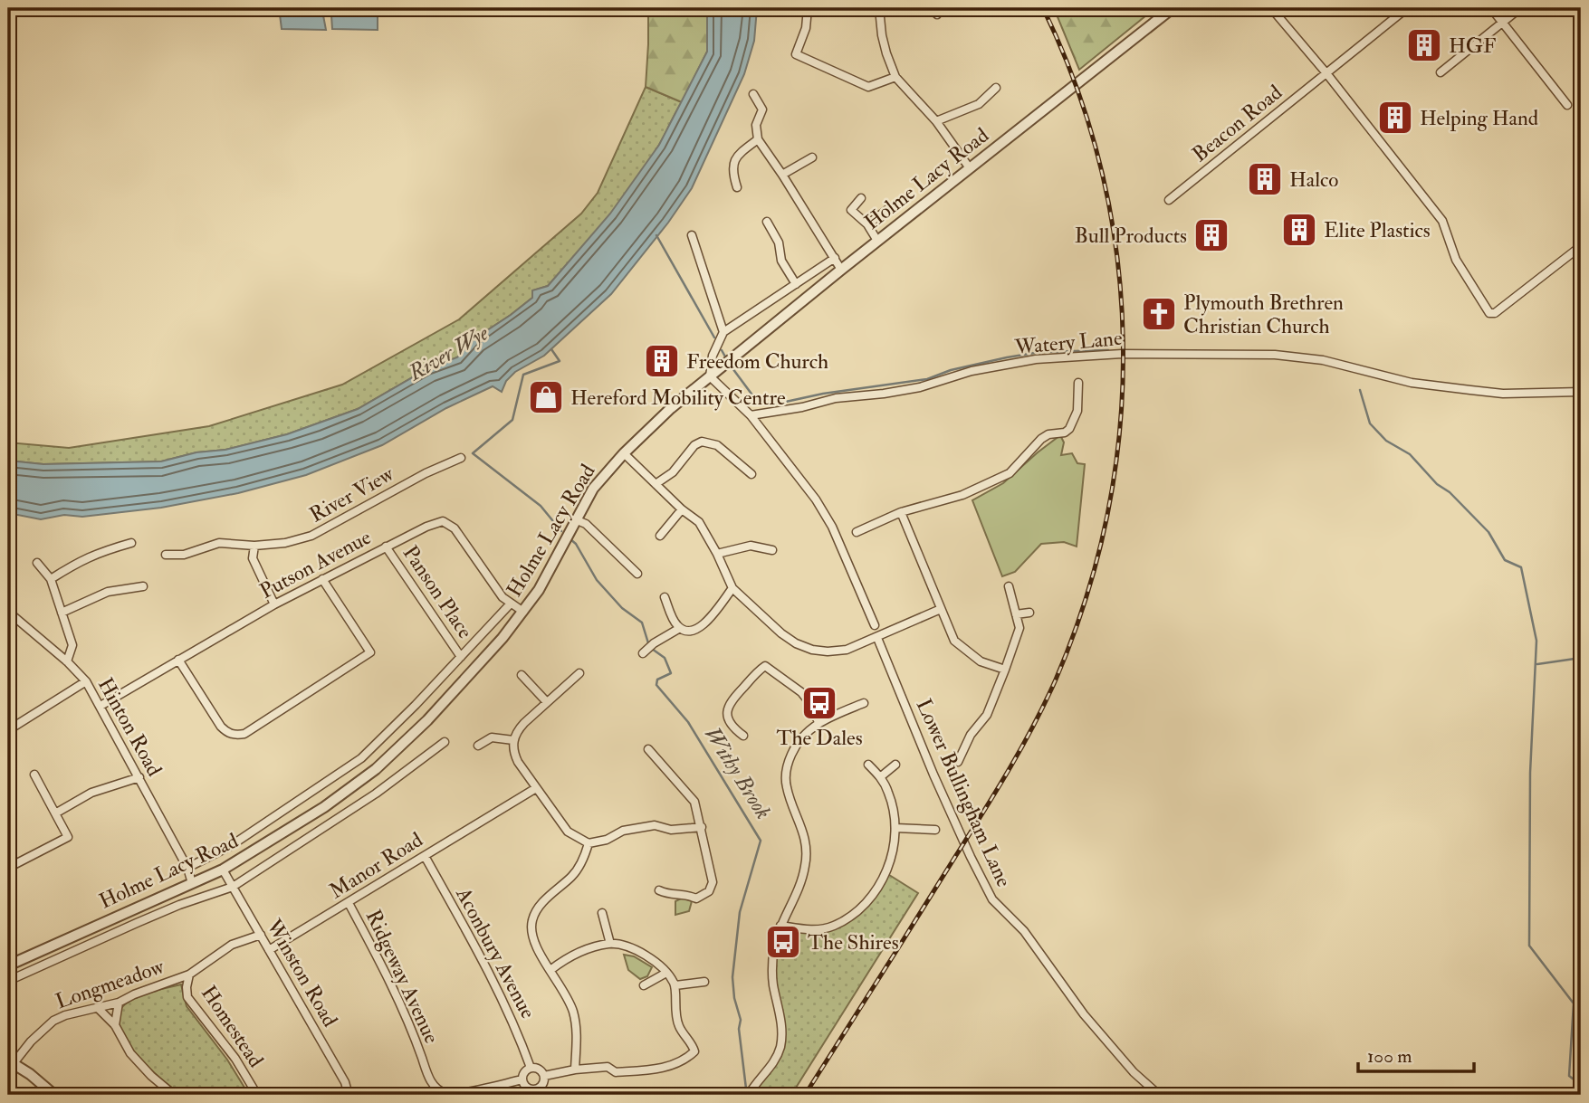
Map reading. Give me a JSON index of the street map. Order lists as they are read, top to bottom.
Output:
{
  "streets": {
    "street": [
      "Beacon Road",
      "Holme Lacy Road",
      "Watery Lane",
      "River View",
      "Putson Avenue",
      "Panson Place",
      "Hinton Road",
      "Lower Bullingham Lane",
      "Manor Road",
      "Aconbury Avenue",
      "Winston Road",
      "Ridgeway Avenue",
      "Longmeadow",
      "Homestead"
    ]
  },
  "crossings": [
    ["Holme Lacy Road", "Putson Avenue"],
    ["Holme Lacy Road", "Hinton Road"],
    ["Holme Lacy Road", "Winston Road"],
    ["Putson Avenue", "Panson Place"],
    ["Putson Avenue", "Hinton Road"],
    ["Manor Road", "Aconbury Avenue"],
    ["Manor Road", "Winston Road"],
    ["Manor Road", "Ridgeway Avenue"],
    ["Aconbury Avenue", "Ridgeway Avenue"],
    ["Winston Road", "Longmeadow"],
    ["Longmeadow", "Homestead"]
  ],
  "water": ["River Wye", "Withy Brook"],
  "places": {
    "building": [
      "HGF",
      "Helping Hand",
      "Halco",
      "Elite Plastics",
      "Bull Products",
      "Freedom Church"
    ],
    "church": ["Plymouth Brethren Christian Church"],
    "shop": ["Hereford Mobility Centre"],
    "bus stop": ["The Dales", "The Shires"]
  },
  "scale_bar": "100 m"
}
